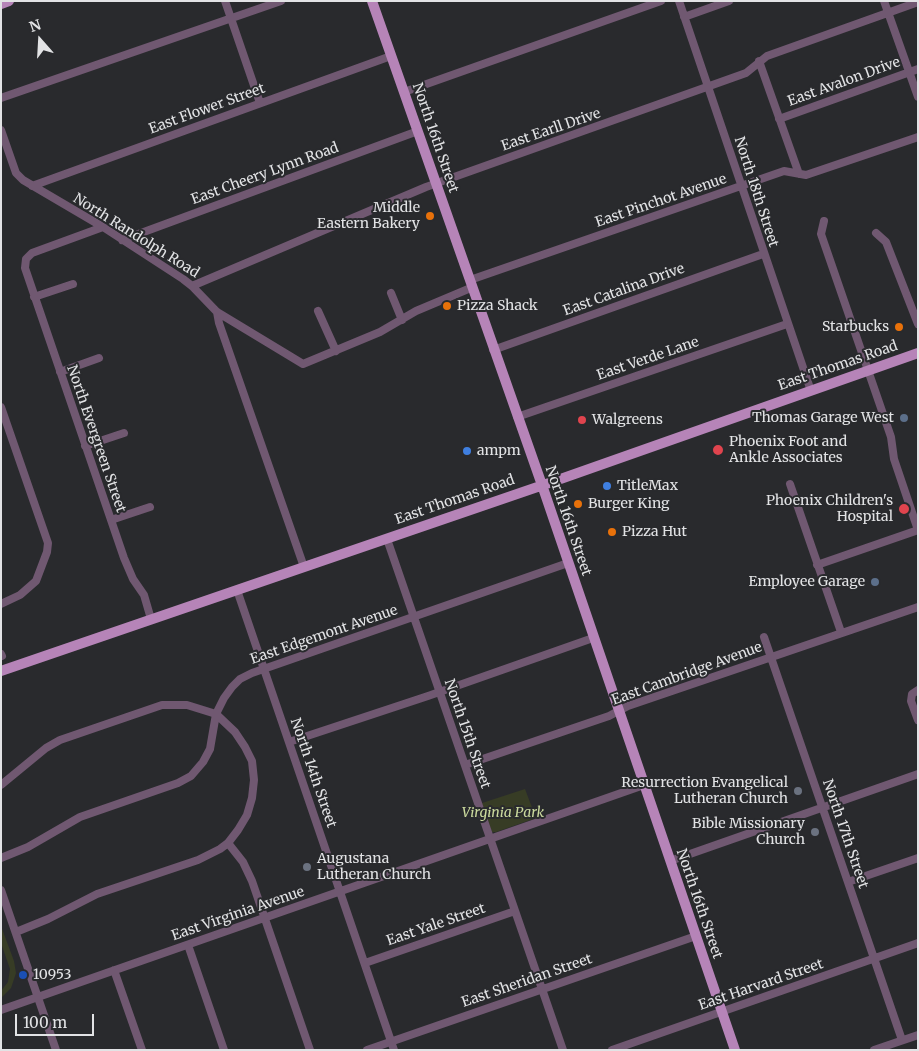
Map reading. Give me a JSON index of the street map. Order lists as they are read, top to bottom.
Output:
{
  "streets": {
    "main road": ["North 16th Street", "East Thomas Road"],
    "street": [
      "East Avalon Drive",
      "East Flower Street",
      "East Earll Drive",
      "East Cheery Lynn Road",
      "North 18th Street",
      "East Pinchot Avenue",
      "North Randolph Road",
      "East Catalina Drive",
      "East Verde Lane",
      "North Evergreen Street",
      "East Edgemont Avenue",
      "East Cambridge Avenue",
      "North 15th Street",
      "North 14th Street",
      "North 17th Street",
      "East Virginia Avenue",
      "East Yale Street",
      "East Sheridan Street",
      "East Harvard Street"
    ]
  },
  "crossings": [
    ["East Flower Street", "North 16th Street"],
    ["East Flower Street", "North Randolph Road"],
    ["East Earll Drive", "North 16th Street"],
    ["East Earll Drive", "North 18th Street"],
    ["East Earll Drive", "North Randolph Road"],
    ["North 16th Street", "East Cheery Lynn Road"],
    ["North 16th Street", "East Pinchot Avenue"],
    ["North 16th Street", "East Catalina Drive"],
    ["North 16th Street", "East Verde Lane"],
    ["North 16th Street", "East Thomas Road"],
    ["North 16th Street", "East Edgemont Avenue"],
    ["North 16th Street", "East Cambridge Avenue"],
    ["North 16th Street", "East Virginia Avenue"],
    ["North 16th Street", "East Sheridan Street"],
    ["North 16th Street", "East Harvard Street"],
    ["East Cheery Lynn Road", "North Randolph Road"],
    ["North 18th Street", "East Pinchot Avenue"],
    ["North 18th Street", "East Catalina Drive"],
    ["North 18th Street", "East Verde Lane"],
    ["North 18th Street", "East Thomas Road"],
    ["East Pinchot Avenue", "North Randolph Road"],
    ["East Thomas Road", "North Evergreen Street"],
    ["East Thomas Road", "North 15th Street"],
    ["East Thomas Road", "North 14th Street"],
    ["East Edgemont Avenue", "North 15th Street"],
    ["East Edgemont Avenue", "North 14th Street"],
    ["East Cambridge Avenue", "North 15th Street"],
    ["East Cambridge Avenue", "North 17th Street"],
    ["North 15th Street", "East Virginia Avenue"],
    ["North 15th Street", "East Yale Street"],
    ["North 15th Street", "East Sheridan Street"],
    ["North 14th Street", "East Virginia Avenue"],
    ["North 14th Street", "East Yale Street"],
    ["North 14th Street", "East Sheridan Street"],
    ["North 17th Street", "East Harvard Street"]
  ],
  "parks": ["Virginia Park"],
  "places": [
    "Middle Eastern Bakery",
    "Pizza Shack",
    "Starbucks",
    "Thomas Garage West",
    "Walgreens",
    "Phoenix Foot and Ankle Associates",
    "ampm",
    "TitleMax",
    "Burger King",
    "Phoenix Children's Hospital",
    "Pizza Hut",
    "Employee Garage",
    "Resurrection Evangelical Lutheran Church",
    "Bible Missionary Church",
    "Augustana Lutheran Church",
    "10953"
  ],
  "scale_bar": "100 m",
  "north": "top"
}
